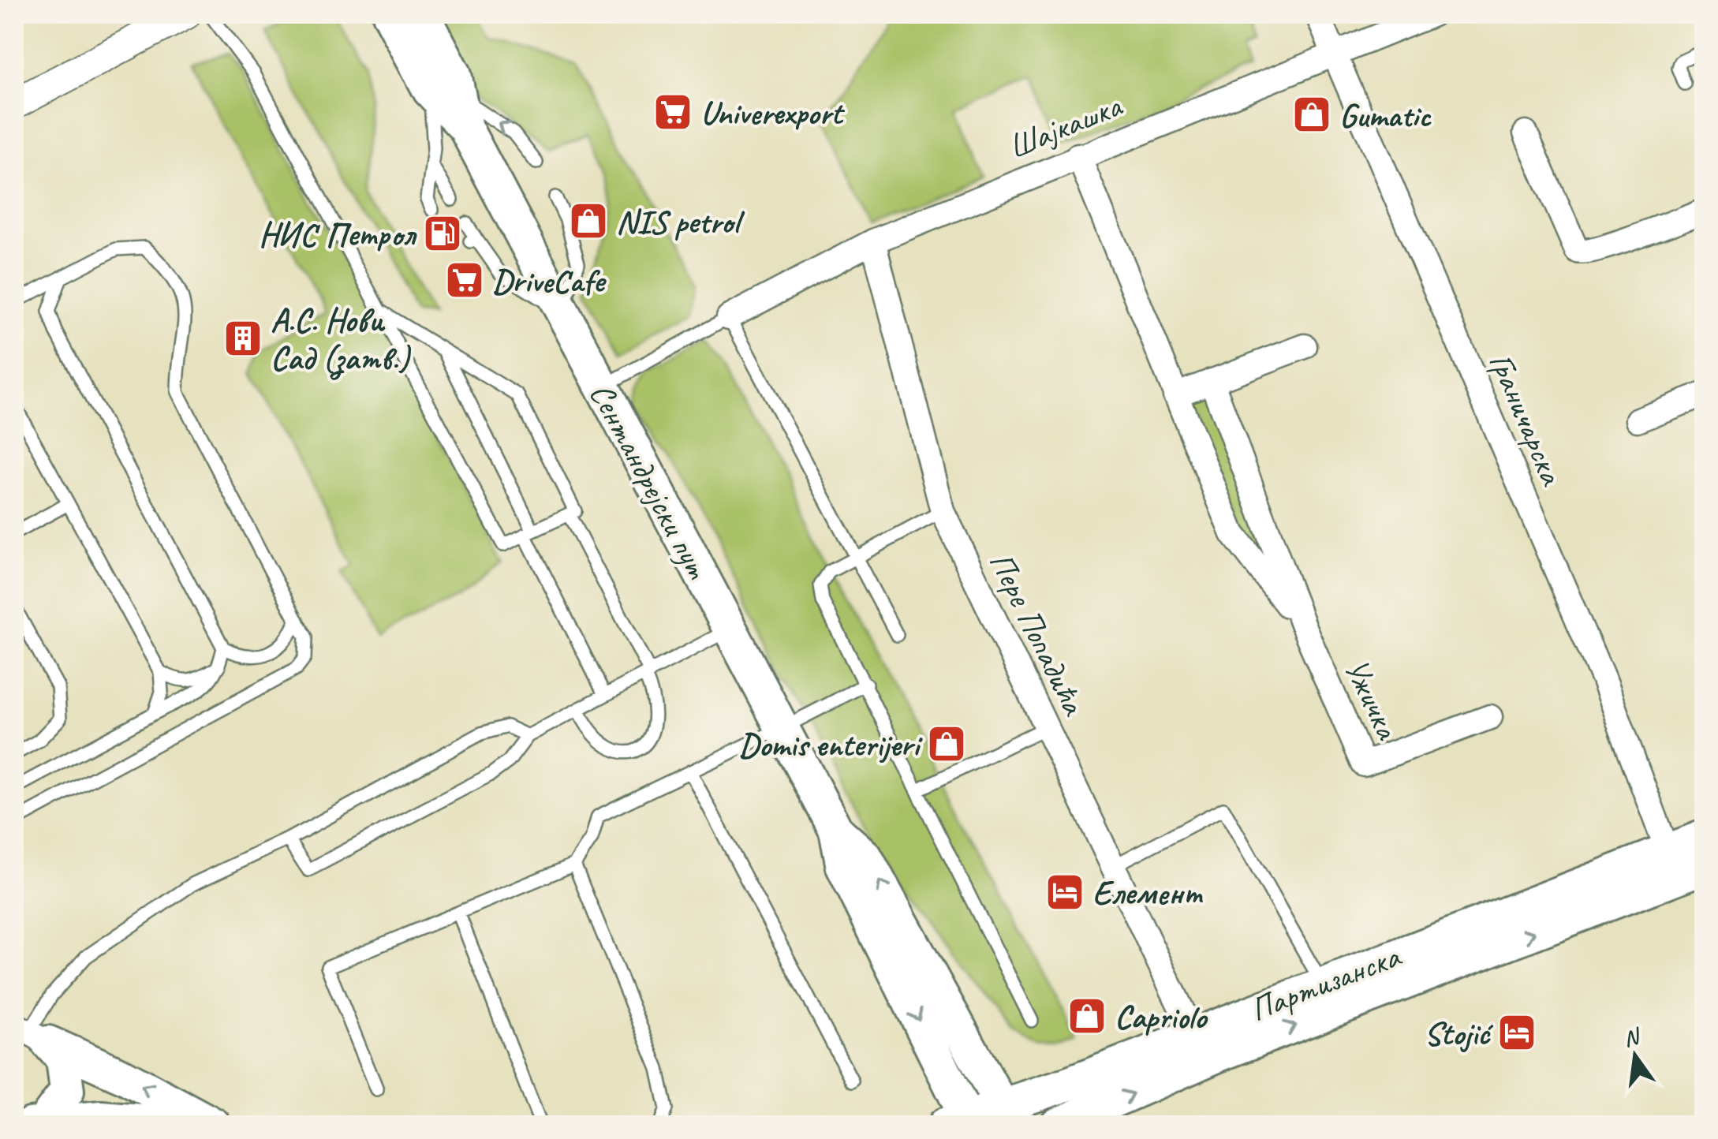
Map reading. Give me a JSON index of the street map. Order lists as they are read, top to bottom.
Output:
{
  "streets": {
    "main road": ["Сентандрејски пут", "Партизанска"],
    "street": [
      "Шајкашка",
      "Граничарска",
      "Пере Попадића",
      "Ужичка"
    ]
  },
  "crossings": [
    ["Шајкашка", "Граничарска"],
    ["Шајкашка", "Пере Попадића"],
    ["Шајкашка", "Ужичка"],
    ["Граничарска", "Партизанска"],
    ["Сентандрејски пут", "Партизанска"],
    ["Пере Попадића", "Партизанска"]
  ],
  "places": {
    "supermarket": ["Univerexport", "DriveCafe"],
    "shop": [
      "Gumatic",
      "NIS petrol",
      "Domis enterijeri",
      "Capriolo"
    ],
    "fuel station": ["НИС Петрол"],
    "building": ["А.С. Нови Сад (затв.)"],
    "hotel": ["Елемент", "Stojić"]
  },
  "north": "top"
}
